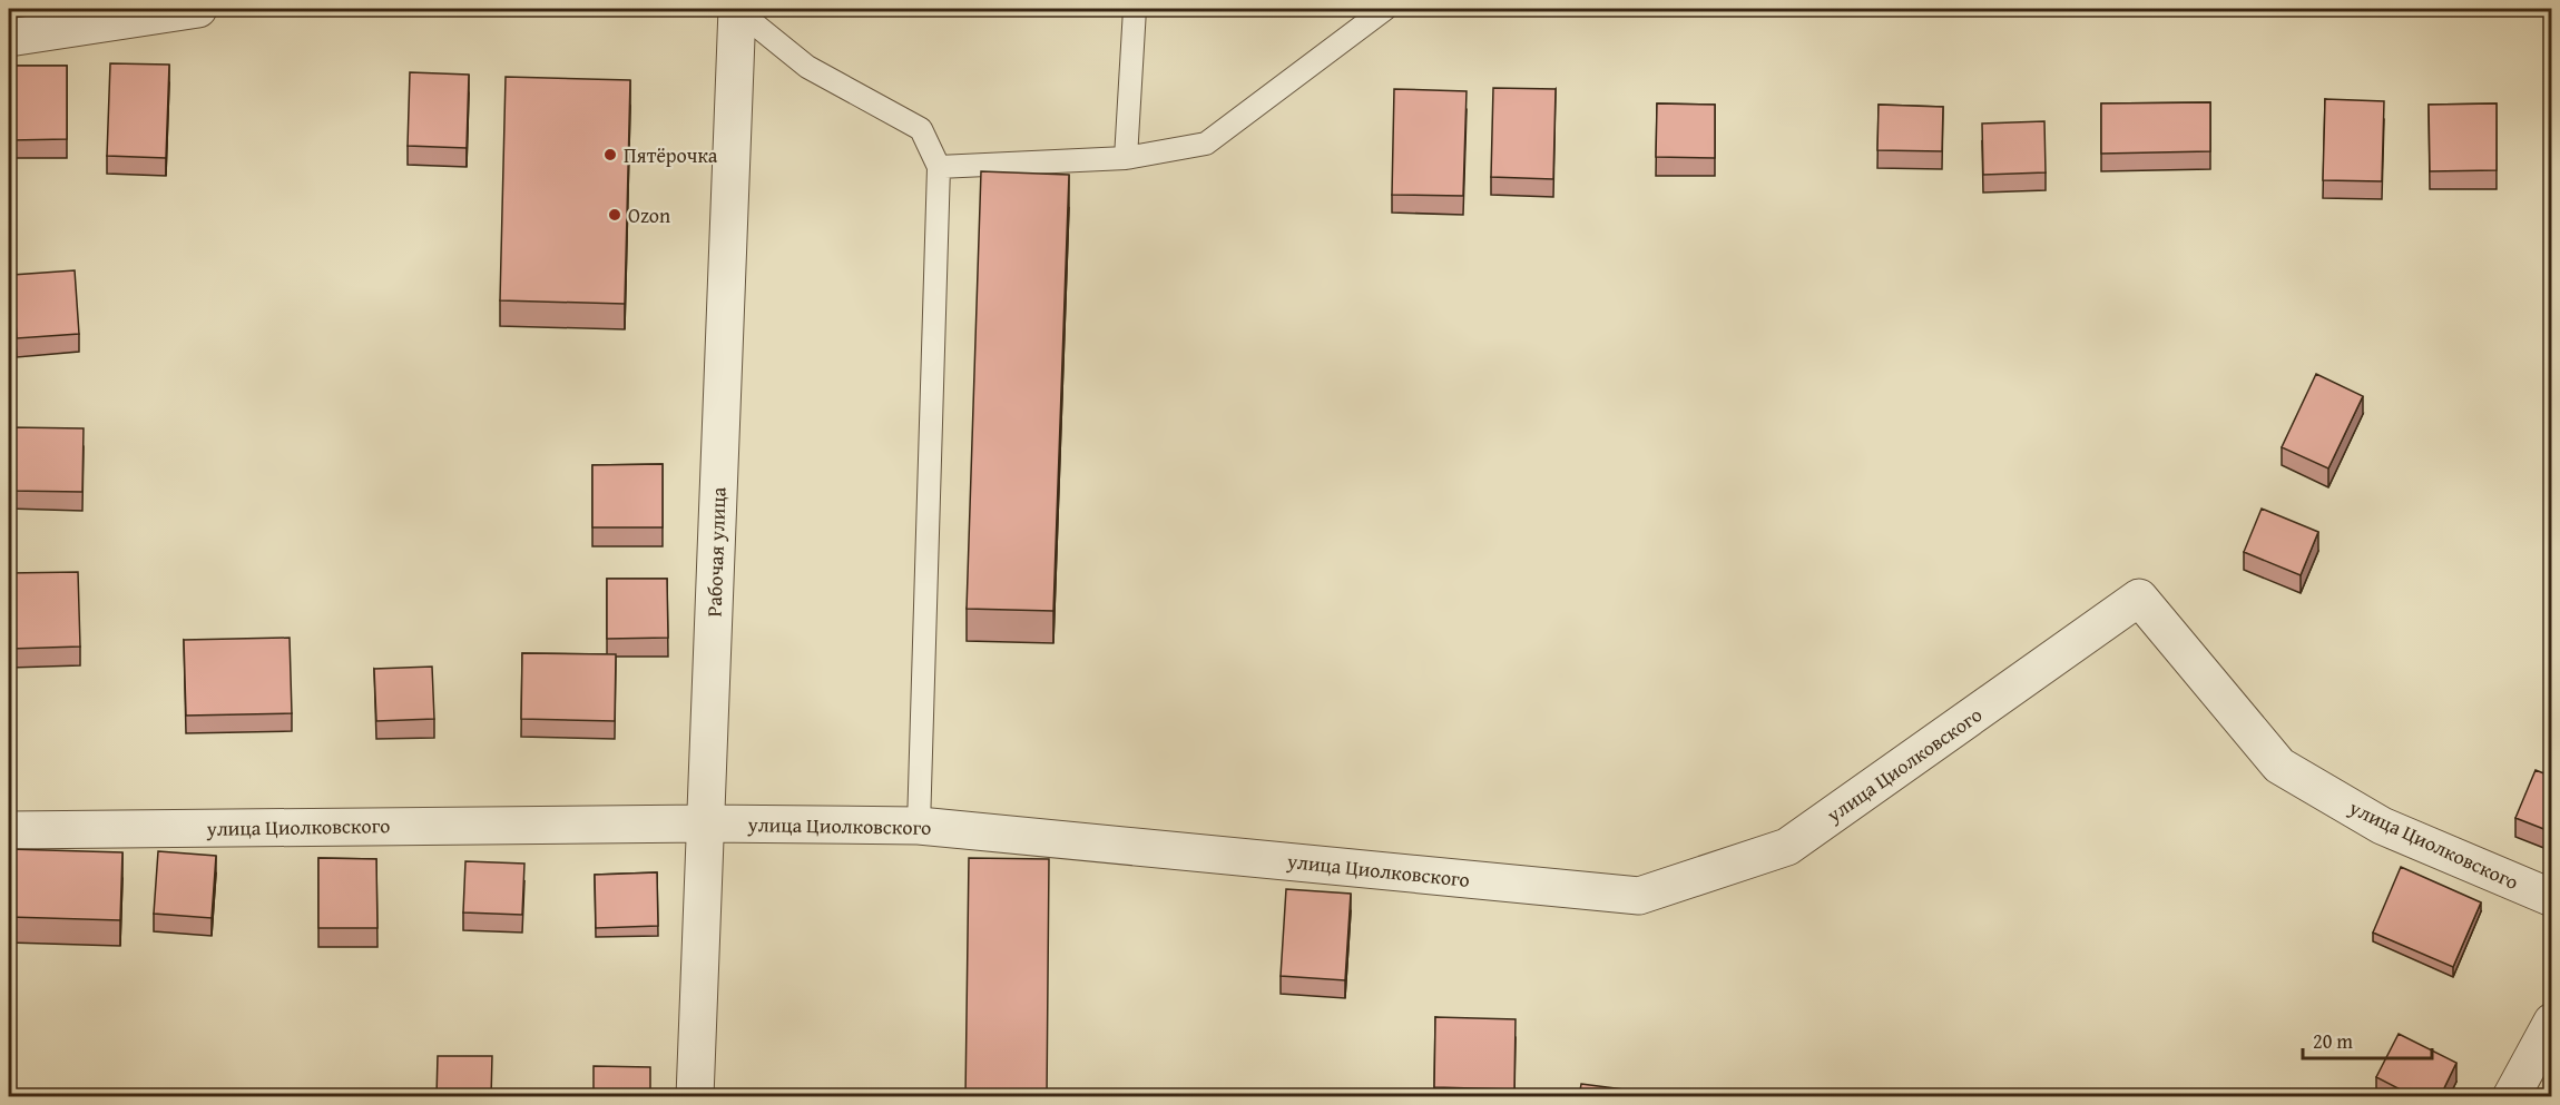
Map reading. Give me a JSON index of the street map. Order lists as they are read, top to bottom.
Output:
{
  "streets": {
    "street": ["Рабочая улица", "улица Циолковского"]
  },
  "crossings": [
    ["Рабочая улица", "улица Циолковского"]
  ],
  "places": ["Пятёрочка", "Ozon"],
  "scale_bar": "20 m"
}
